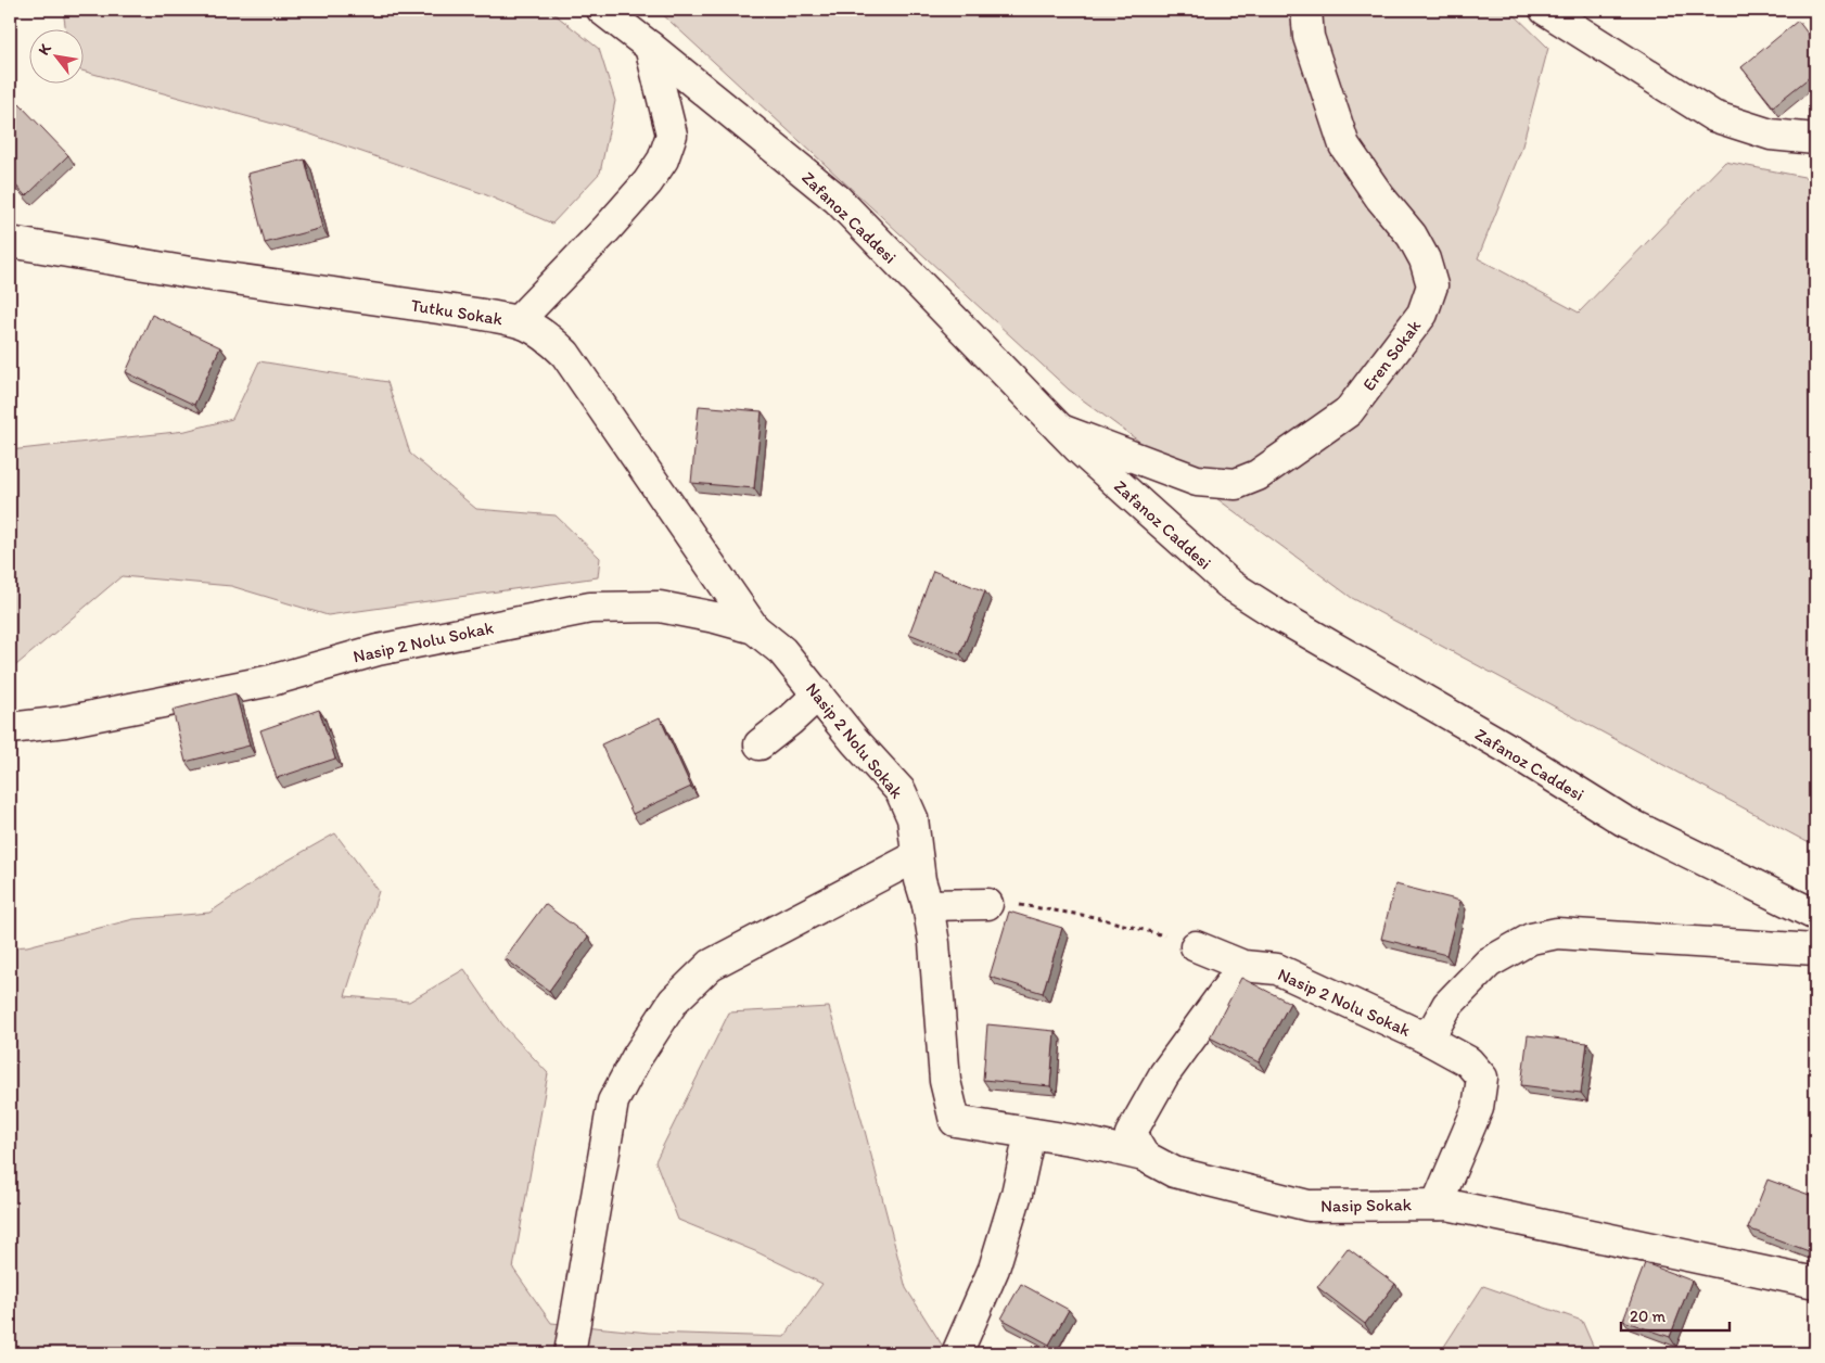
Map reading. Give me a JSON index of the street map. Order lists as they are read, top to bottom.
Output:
{
  "streets": {
    "street": [
      "Zafanoz Caddesi",
      "Tutku Sokak",
      "Eren Sokak",
      "Nasip 2 Nolu Sokak",
      "Nasip Sokak"
    ]
  },
  "crossings": [
    ["Zafanoz Caddesi", "Eren Sokak"],
    ["Tutku Sokak", "Nasip 2 Nolu Sokak"],
    ["Nasip 2 Nolu Sokak", "Nasip Sokak"]
  ],
  "scale_bar": "20 m",
  "north": "top left"
}
